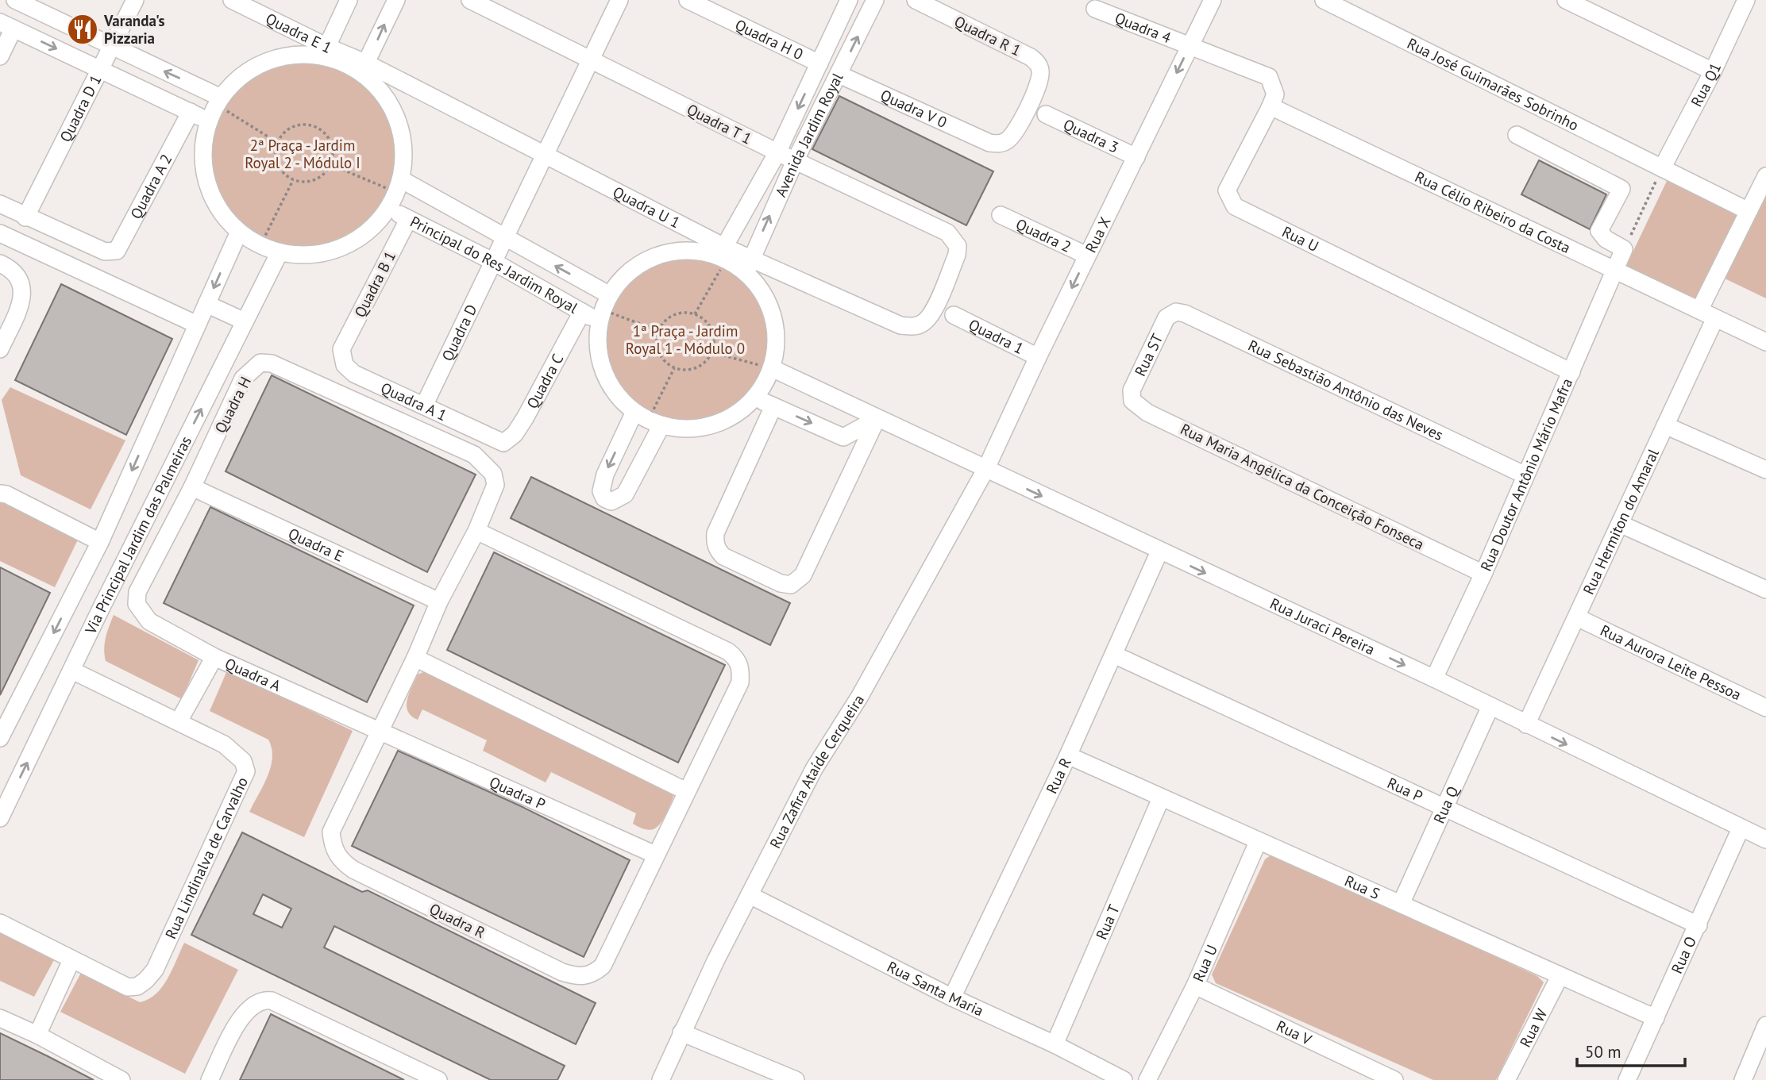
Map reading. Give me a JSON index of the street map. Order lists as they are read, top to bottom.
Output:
{
  "streets": {
    "street": [
      "Quadra 4",
      "Quadra E 1",
      "Quadra R 1",
      "Quadra H 0",
      "Rua José Guimarães Sobrinho",
      "Rua Q1",
      "Quadra D 1",
      "Quadra V 0",
      "Quadra T 1",
      "Avenida Jardim Royal",
      "Quadra 3",
      "Quadra A 2",
      "Quadra U 1",
      "Rua Célio Ribeiro da Costa",
      "Rua X",
      "Quadra 2",
      "Rua U",
      "Principal do Res Jardim Royal",
      "Quadra B 1",
      "Quadra D",
      "Quadra 1",
      "Rua ST",
      "Quadra C",
      "Rua Sebastião Antônio das Neves",
      "Quadra A 1",
      "Quadra H",
      "Rua Doutor Antônio Mário Mafra",
      "Rua Maria Angélica da Conceição Fonseca",
      "Rua Hermiton do Amaral",
      "Via Principal Jardim das Palmeiras",
      "Quadra E",
      "Rua Juraci Pereira",
      "Rua Aurora Leite Pessoa",
      "Quadra A",
      "Rua Zafira Ataíde Cerqueira",
      "Rua R",
      "Rua P",
      "Quadra P",
      "Rua Q",
      "Rua Lindinalva de Carvalho",
      "Rua S",
      "Quadra R",
      "Rua T",
      "Rua O",
      "Rua Santa Maria",
      "Rua W",
      "Rua V"
    ]
  },
  "crossings": [
    ["Quadra 4", "Rua X"],
    ["Quadra 4", "Rua U"],
    ["Quadra E 1", "Quadra U 1"],
    ["Quadra R 1", "Quadra V 0"],
    ["Quadra H 0", "Avenida Jardim Royal"],
    ["Rua José Guimarães Sobrinho", "Rua Q1"],
    ["Quadra D 1", "Quadra A 2"],
    ["Quadra V 0", "Avenida Jardim Royal"],
    ["Quadra T 1", "Avenida Jardim Royal"],
    ["Quadra T 1", "Quadra U 1"],
    ["Quadra T 1", "Quadra D"],
    ["Avenida Jardim Royal", "Quadra U 1"],
    ["Quadra 3", "Rua X"],
    ["Quadra U 1", "Quadra D"],
    ["Rua Célio Ribeiro da Costa", "Rua U"],
    ["Rua Célio Ribeiro da Costa", "Rua Doutor Antônio Mário Mafra"],
    ["Rua Célio Ribeiro da Costa", "Rua Hermiton do Amaral"],
    ["Rua X", "Quadra 2"],
    ["Rua X", "Rua U"],
    ["Rua X", "Quadra 1"],
    ["Rua X", "Rua Juraci Pereira"],
    ["Rua X", "Rua Zafira Ataíde Cerqueira"],
    ["Rua U", "Rua Doutor Antônio Mário Mafra"],
    ["Rua U", "Rua S"],
    ["Rua U", "Rua V"],
    ["Principal do Res Jardim Royal", "Quadra B 1"],
    ["Principal do Res Jardim Royal", "Quadra D"],
    ["Principal do Res Jardim Royal", "Quadra C"],
    ["Quadra B 1", "Quadra A 1"],
    ["Quadra D", "Quadra A 1"],
    ["Rua ST", "Rua Sebastião Antônio das Neves"],
    ["Rua ST", "Rua Maria Angélica da Conceição Fonseca"],
    ["Quadra C", "Quadra A 1"],
    ["Rua Sebastião Antônio das Neves", "Rua Doutor Antônio Mário Mafra"],
    ["Quadra H", "Quadra E"],
    ["Quadra H", "Quadra A"],
    ["Rua Doutor Antônio Mário Mafra", "Rua Maria Angélica da Conceição Fonseca"],
    ["Rua Doutor Antônio Mário Mafra", "Rua Juraci Pereira"],
    ["Rua Hermiton do Amaral", "Rua Juraci Pereira"],
    ["Rua Hermiton do Amaral", "Rua Aurora Leite Pessoa"],
    ["Via Principal Jardim das Palmeiras", "Rua Lindinalva de Carvalho"],
    ["Rua Juraci Pereira", "Rua Zafira Ataíde Cerqueira"],
    ["Rua Juraci Pereira", "Rua R"],
    ["Rua Juraci Pereira", "Rua Q"],
    ["Rua Juraci Pereira", "Rua O"],
    ["Quadra A", "Quadra P"],
    ["Quadra A", "Quadra R"],
    ["Rua Zafira Ataíde Cerqueira", "Rua Santa Maria"],
    ["Rua R", "Rua P"],
    ["Rua R", "Rua S"],
    ["Rua R", "Rua Santa Maria"],
    ["Rua P", "Rua Q"],
    ["Rua P", "Rua O"],
    ["Quadra P", "Quadra R"],
    ["Rua Q", "Rua S"],
    ["Rua S", "Rua T"],
    ["Rua S", "Rua O"],
    ["Rua S", "Rua W"],
    ["Rua T", "Rua Santa Maria"]
  ],
  "one_way": ["Rua X", "Rua Juraci Pereira"],
  "parks": ["2ª Praça - Jardim Royal 2 - Módulo I", "1ª Praça - Jardim Royal 1 - Módulo 0"],
  "places": {
    "restaurant": ["Varanda's Pizzaria"]
  },
  "scale_bar": "50 m"
}
